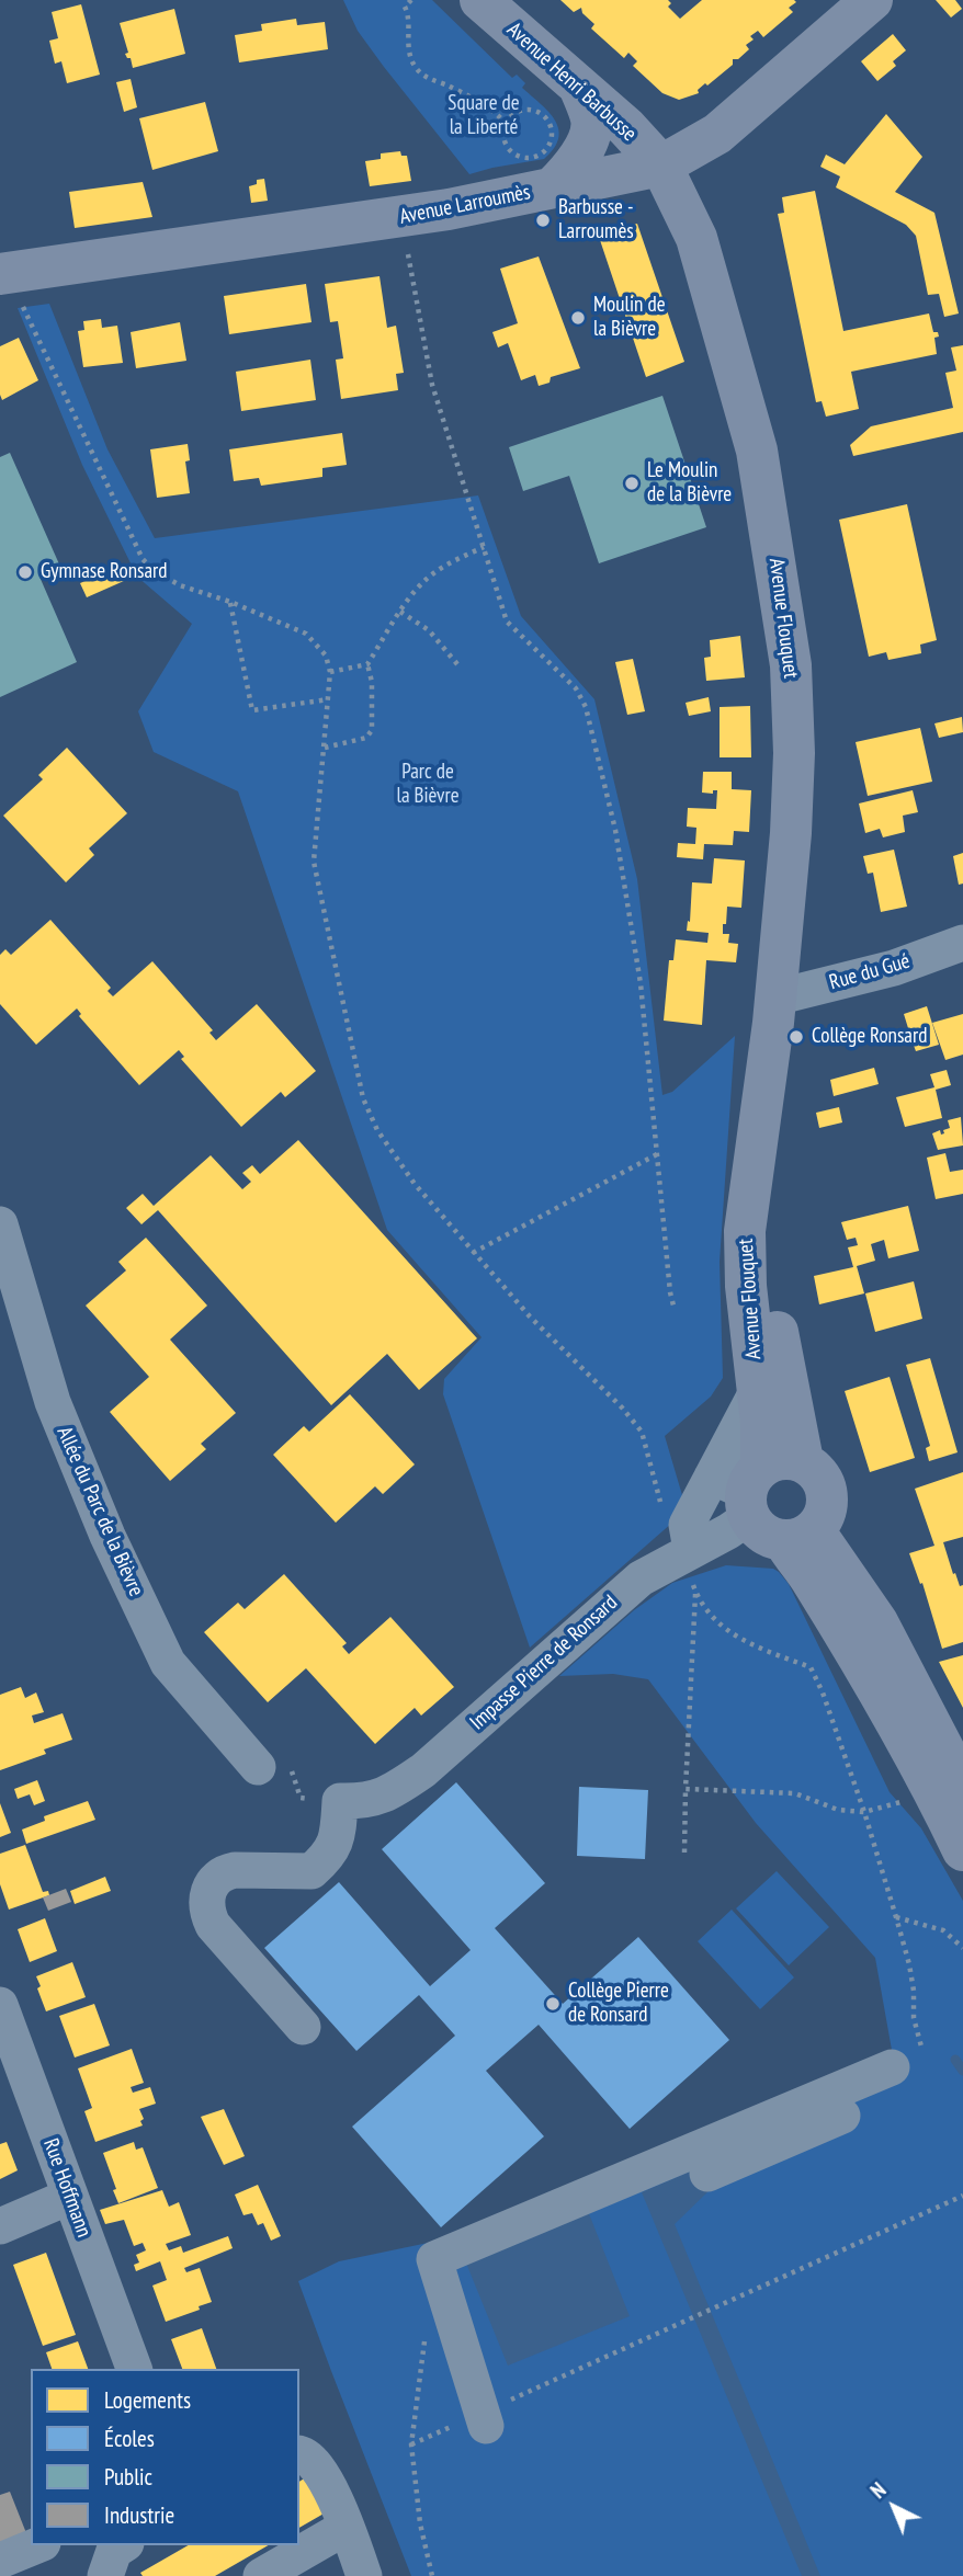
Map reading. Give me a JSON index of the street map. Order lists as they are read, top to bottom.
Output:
{
  "streets": {
    "main road": ["Avenue Henri Barbusse", "Avenue Larroumès", "Avenue Flouquet"],
    "street": [
      "Rue du Gué",
      "Allée du Parc de la Bièvre",
      "Impasse Pierre de Ronsard",
      "Rue Hoffmann"
    ]
  },
  "crossings": [
    ["Avenue Henri Barbusse", "Avenue Larroumès"],
    ["Avenue Henri Barbusse", "Avenue Flouquet"],
    ["Avenue Larroumès", "Avenue Flouquet"],
    ["Avenue Flouquet", "Rue du Gué"],
    ["Avenue Flouquet", "Impasse Pierre de Ronsard"]
  ],
  "parks": ["Square de la Liberté", "Parc de la Bièvre"],
  "places": [
    "Barbusse - Larroumès",
    "Moulin de la Bièvre",
    "Le Moulin de la Bièvre",
    "Gymnase Ronsard",
    "Collège Ronsard",
    "Collège Pierre de Ronsard"
  ],
  "legend": [
    "Logements",
    "Écoles",
    "Public",
    "Industrie"
  ],
  "north": "top left"
}
